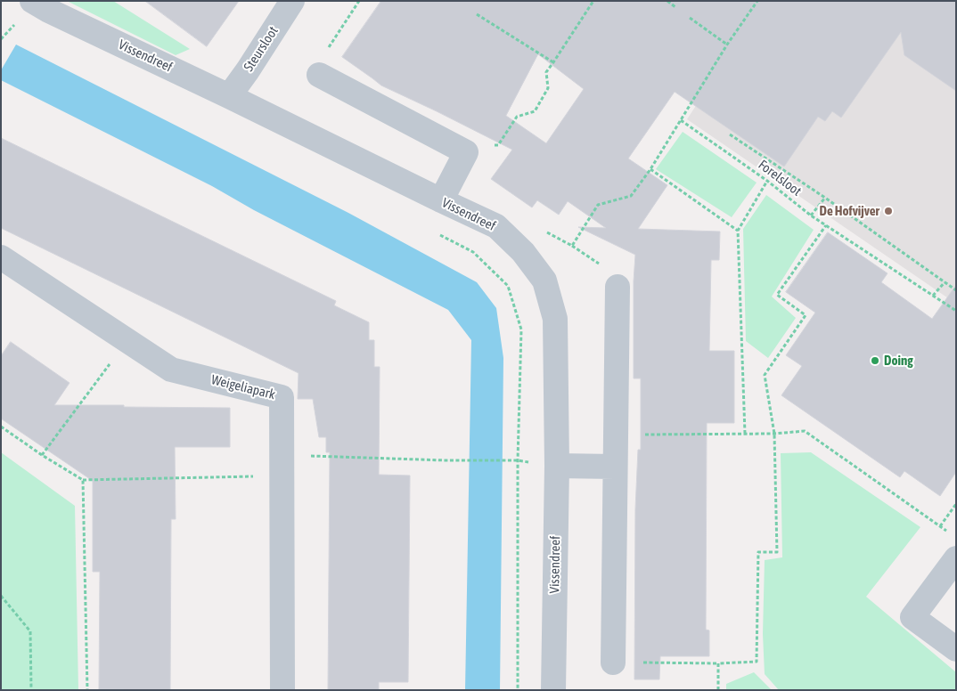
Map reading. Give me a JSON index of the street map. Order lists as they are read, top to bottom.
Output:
{
  "streets": {
    "street": ["Steursloot", "Vissendreef", "Weigeliapark"],
    "path": ["Forelsloot"]
  },
  "crossings": [
    ["Steursloot", "Vissendreef"]
  ],
  "places": ["De Hofvijver", "Doing"]
}
